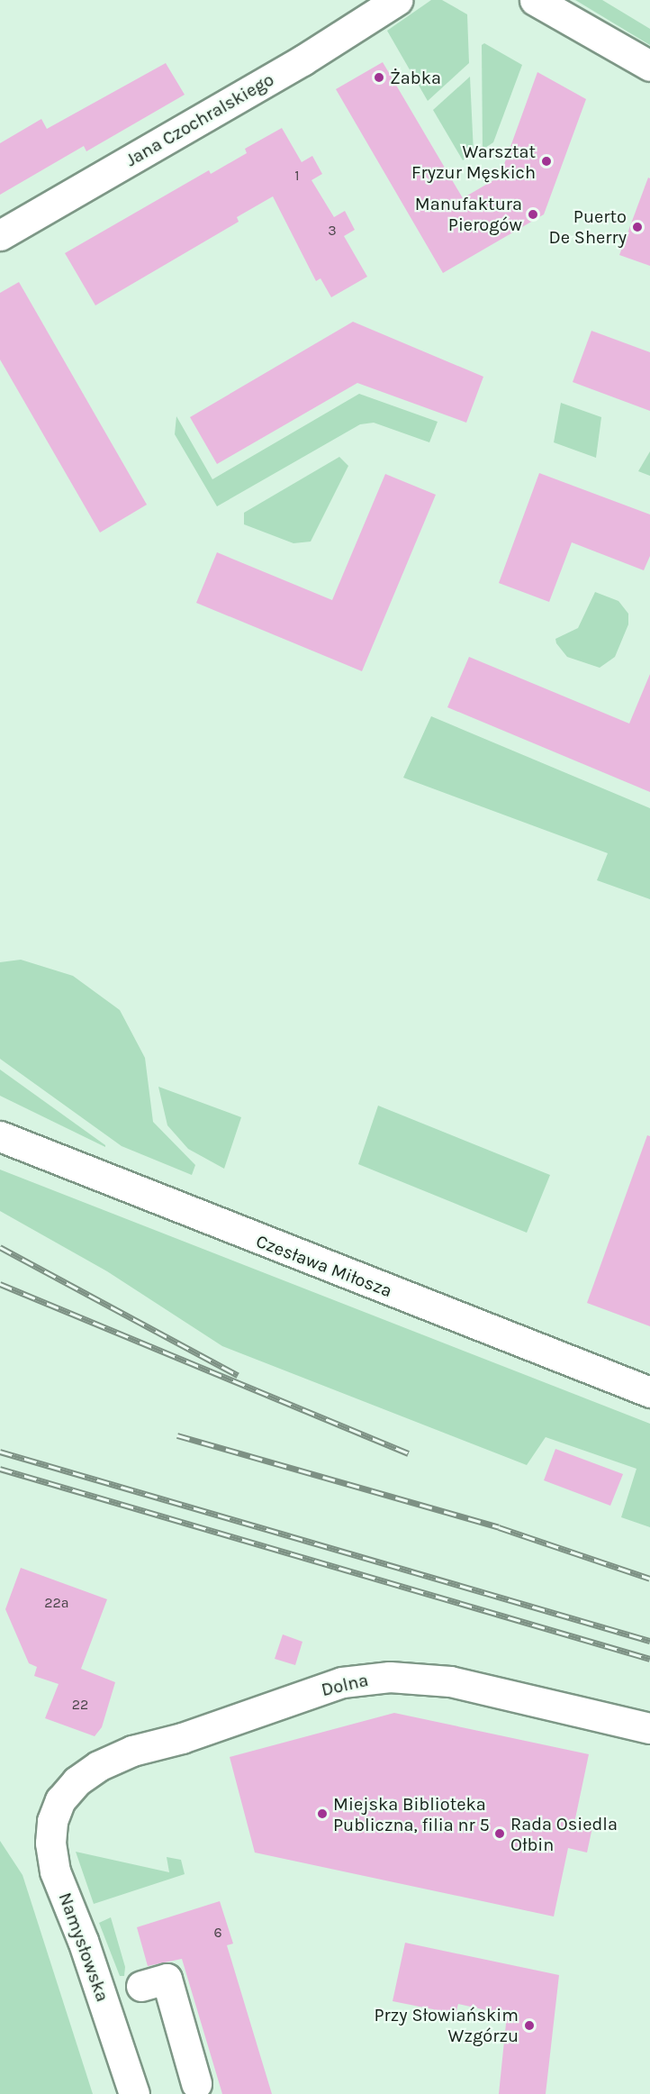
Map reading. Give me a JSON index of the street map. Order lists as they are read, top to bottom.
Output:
{
  "streets": {
    "street": [
      "Jana Czochralskiego",
      "Czesława Miłosza",
      "Dolna",
      "Namysłowska"
    ]
  },
  "crossings": [
    ["Dolna", "Namysłowska"]
  ],
  "places": [
    "Żabka",
    "Warsztat Fryzur Męskich",
    "Manufaktura Pierogów",
    "Puerto De Sherry",
    "Miejska Biblioteka Publiczna, filia nr 5",
    "Rada Osiedla Ołbin",
    "Przy Słowiańskim Wzgórzu"
  ],
  "house_numbers": [
    "1",
    "3",
    "22a",
    "22",
    "6"
  ]
}
